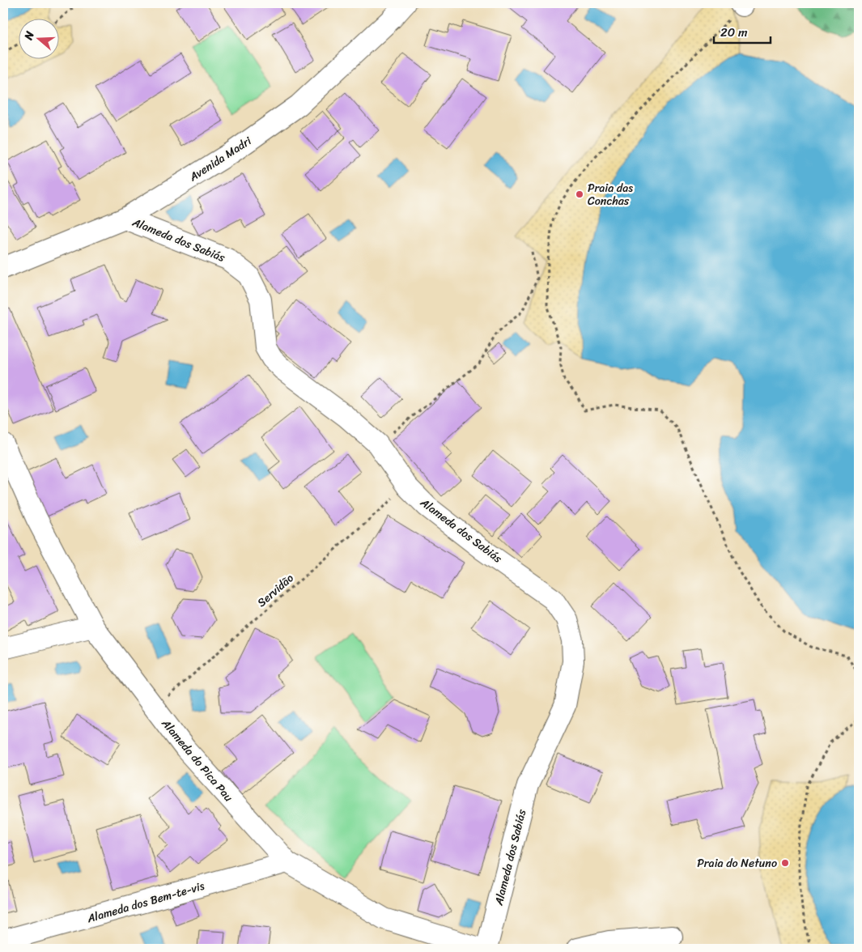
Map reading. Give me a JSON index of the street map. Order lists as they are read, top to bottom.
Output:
{
  "streets": {
    "street": [
      "Avenida Madri",
      "Alameda dos Sabiás",
      "Alameda do Pica Pau",
      "Alameda dos Bem-te-vis"
    ],
    "path": ["Servidão"]
  },
  "crossings": [
    ["Avenida Madri", "Alameda dos Sabiás"],
    ["Alameda dos Sabiás", "Servidão"],
    ["Servidão", "Alameda do Pica Pau"],
    ["Alameda do Pica Pau", "Alameda dos Bem-te-vis"]
  ],
  "places": ["Praia das Conchas", "Praia do Netuno"],
  "scale_bar": "20 m",
  "north": "left"
}
